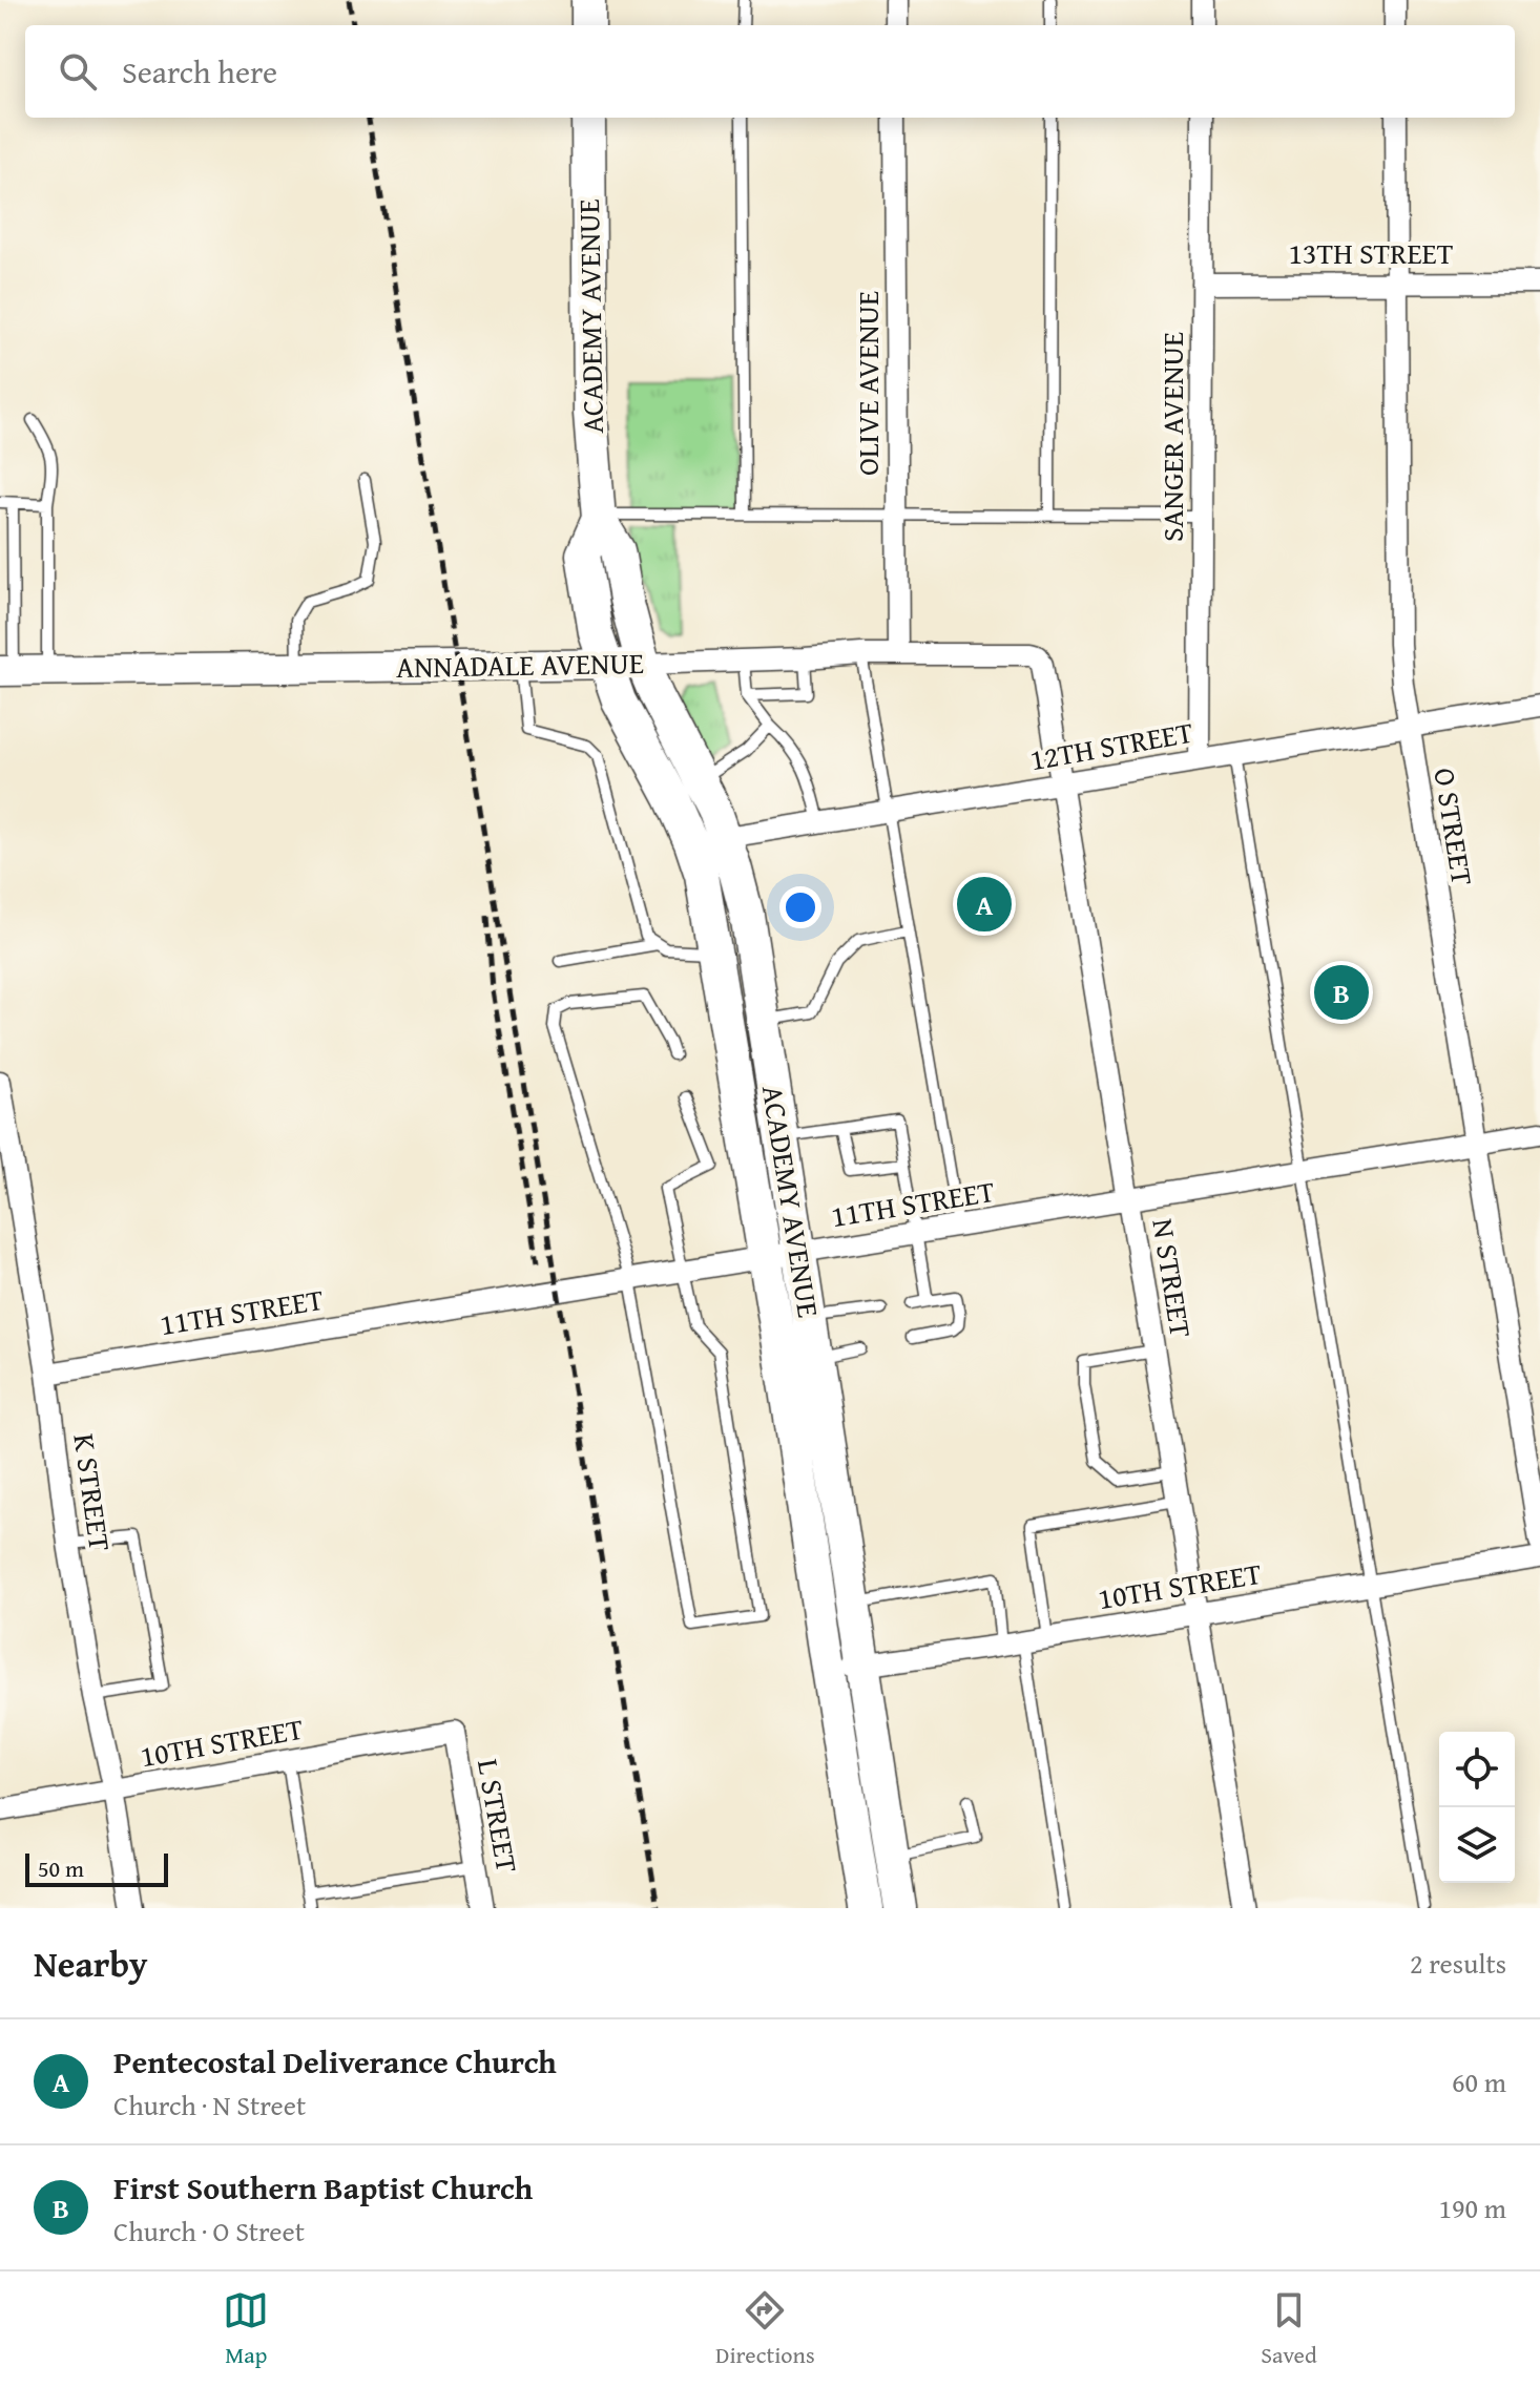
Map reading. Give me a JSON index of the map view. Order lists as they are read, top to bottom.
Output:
{
  "streets": {
    "main road": ["ACADEMY AVENUE"],
    "street": [
      "13TH STREET",
      "OLIVE AVENUE",
      "SANGER AVENUE",
      "ANNADALE AVENUE",
      "12TH STREET",
      "O STREET",
      "11TH STREET",
      "N STREET",
      "K STREET",
      "10TH STREET",
      "L STREET"
    ]
  },
  "crossings": [
    ["13TH STREET", "SANGER AVENUE"],
    ["13TH STREET", "O STREET"],
    ["ACADEMY AVENUE", "ANNADALE AVENUE"],
    ["ACADEMY AVENUE", "12TH STREET"],
    ["ACADEMY AVENUE", "11TH STREET"],
    ["ACADEMY AVENUE", "10TH STREET"],
    ["OLIVE AVENUE", "ANNADALE AVENUE"],
    ["SANGER AVENUE", "12TH STREET"],
    ["ANNADALE AVENUE", "N STREET"],
    ["12TH STREET", "O STREET"],
    ["12TH STREET", "N STREET"],
    ["O STREET", "11TH STREET"],
    ["11TH STREET", "N STREET"],
    ["11TH STREET", "K STREET"],
    ["N STREET", "10TH STREET"],
    ["K STREET", "10TH STREET"],
    ["10TH STREET", "L STREET"]
  ],
  "scale_bar": "50 m",
  "page": {
    "search": "Search here",
    "pins": ["A", "B"],
    "scale": "50 m",
    "heading": ["Nearby", "2 results"],
    "list": [
      {
        "mark": "A",
        "name": "Pentecostal Deliverance Church",
        "note": "Church · N Street",
        "value": "60 m"
      },
      {
        "mark": "B",
        "name": "First Southern Baptist Church",
        "note": "Church · O Street",
        "value": "190 m"
      }
    ],
    "nav": ["Map", "Directions", "Saved"]
  }
}
